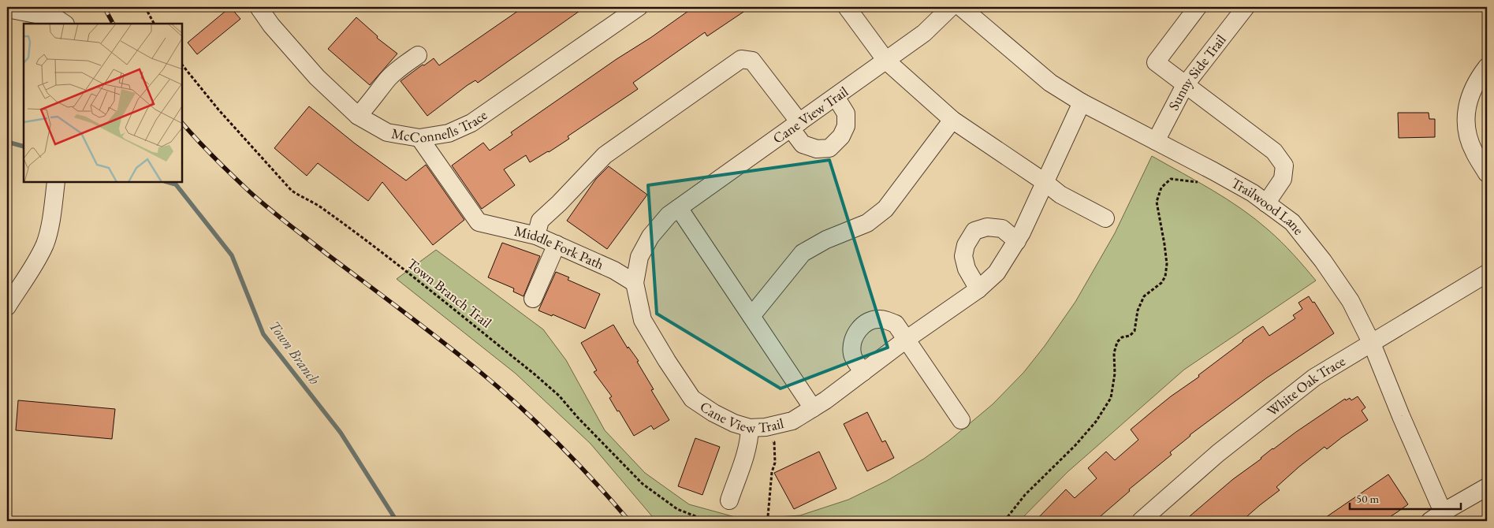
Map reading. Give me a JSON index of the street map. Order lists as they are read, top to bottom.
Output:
{
  "streets": {
    "street": [
      "Sunny Side Trail",
      "Cane View Trail",
      "McConnells Trace",
      "Trailwood Lane",
      "Middle Fork Path",
      "White Oak Trace"
    ],
    "path": ["Town Branch Trail"]
  },
  "crossings": [
    ["Sunny Side Trail", "Trailwood Lane"],
    ["Cane View Trail", "Trailwood Lane"],
    ["Cane View Trail", "Middle Fork Path"],
    ["McConnells Trace", "Middle Fork Path"],
    ["Trailwood Lane", "White Oak Trace"]
  ],
  "water": ["Town Branch"],
  "scale_bar": "50 m"
}
